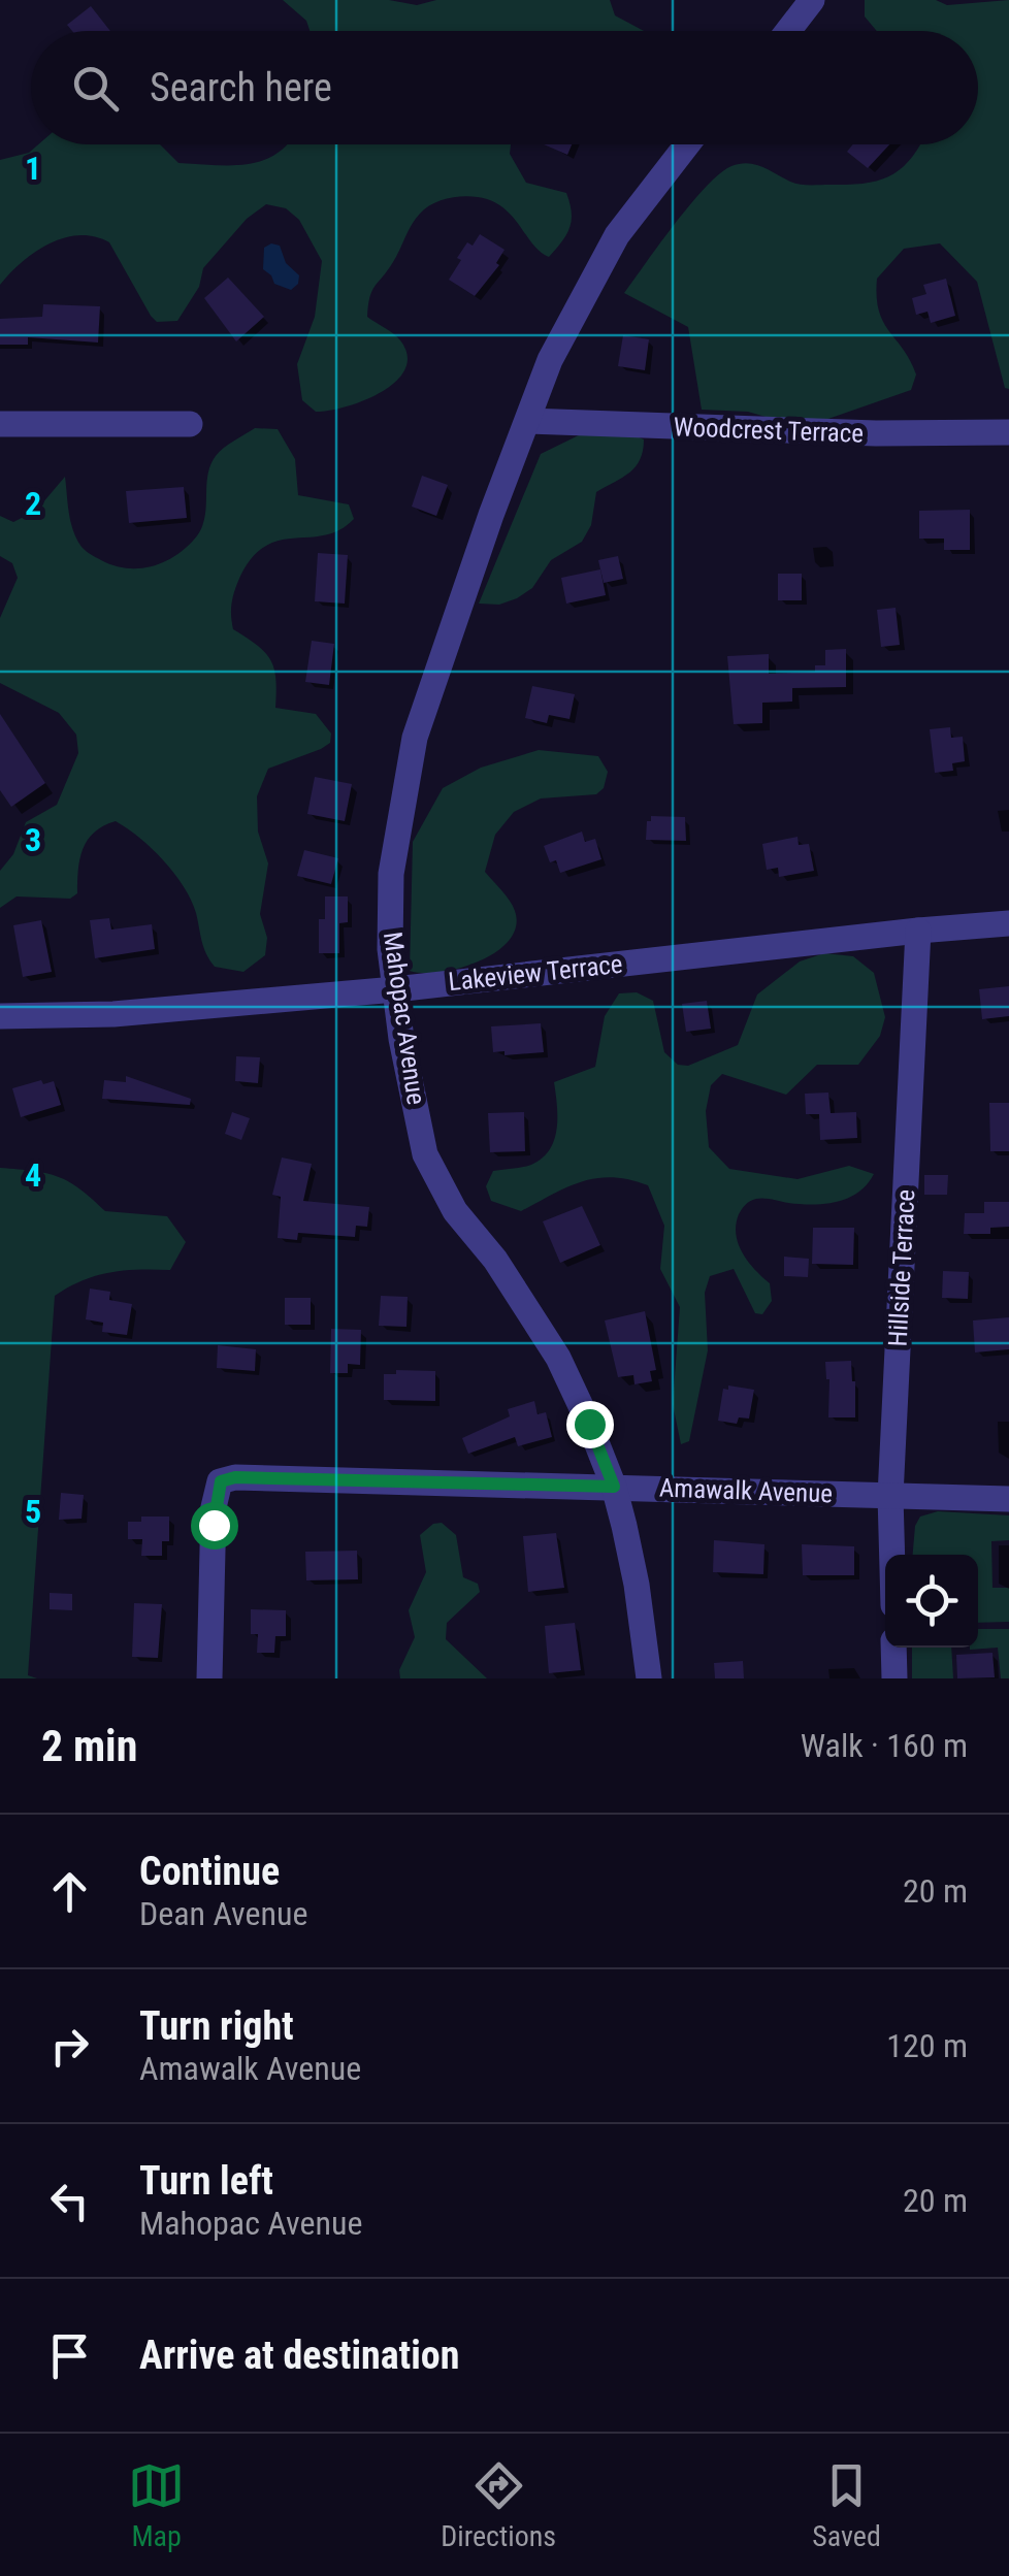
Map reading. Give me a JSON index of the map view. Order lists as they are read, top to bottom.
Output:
{
  "streets": {
    "street": [
      "Woodcrest Terrace",
      "Lakeview Terrace",
      "Mahopac Avenue",
      "Hillside Terrace",
      "Amawalk Avenue"
    ]
  },
  "crossings": [
    ["Woodcrest Terrace", "Mahopac Avenue"],
    ["Lakeview Terrace", "Mahopac Avenue"],
    ["Lakeview Terrace", "Hillside Terrace"],
    ["Mahopac Avenue", "Amawalk Avenue"],
    ["Hillside Terrace", "Amawalk Avenue"]
  ],
  "page": {
    "search": "Search here",
    "heading": ["2 min", "Walk · 160 m"],
    "list": [
      ["Continue", "Dean Avenue", "20 m"],
      ["Turn right", "Amawalk Avenue", "120 m"],
      ["Turn left", "Mahopac Avenue", "20 m"],
      "Arrive at destination"
    ],
    "nav": ["Map", "Directions", "Saved"]
  },
  "grid": {
    "rows": [
      "1",
      "2",
      "3",
      "4",
      "5"
    ]
  }
}
